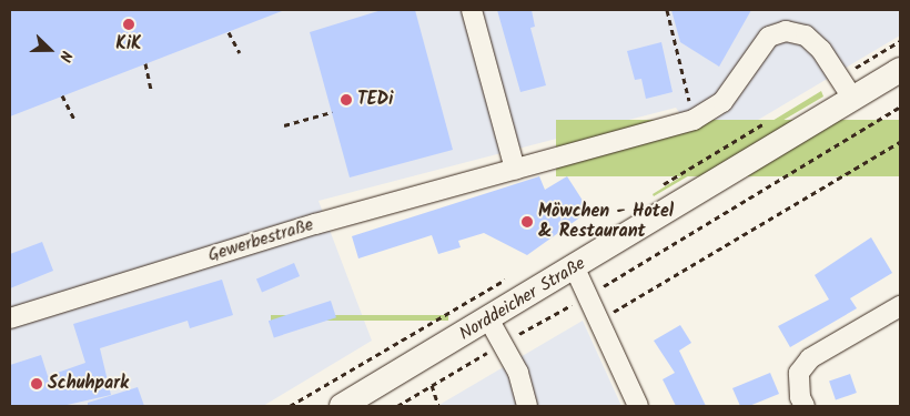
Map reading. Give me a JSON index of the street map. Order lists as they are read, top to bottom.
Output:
{
  "streets": {
    "main road": ["Norddeicher Straße"],
    "street": ["Gewerbestraße"]
  },
  "crossings": [
    ["Gewerbestraße", "Norddeicher Straße"]
  ],
  "places": [
    "KiK",
    "TEDi",
    "Möwchen - Hotel & Restaurant",
    "Schuhpark"
  ],
  "north": "right"
}
